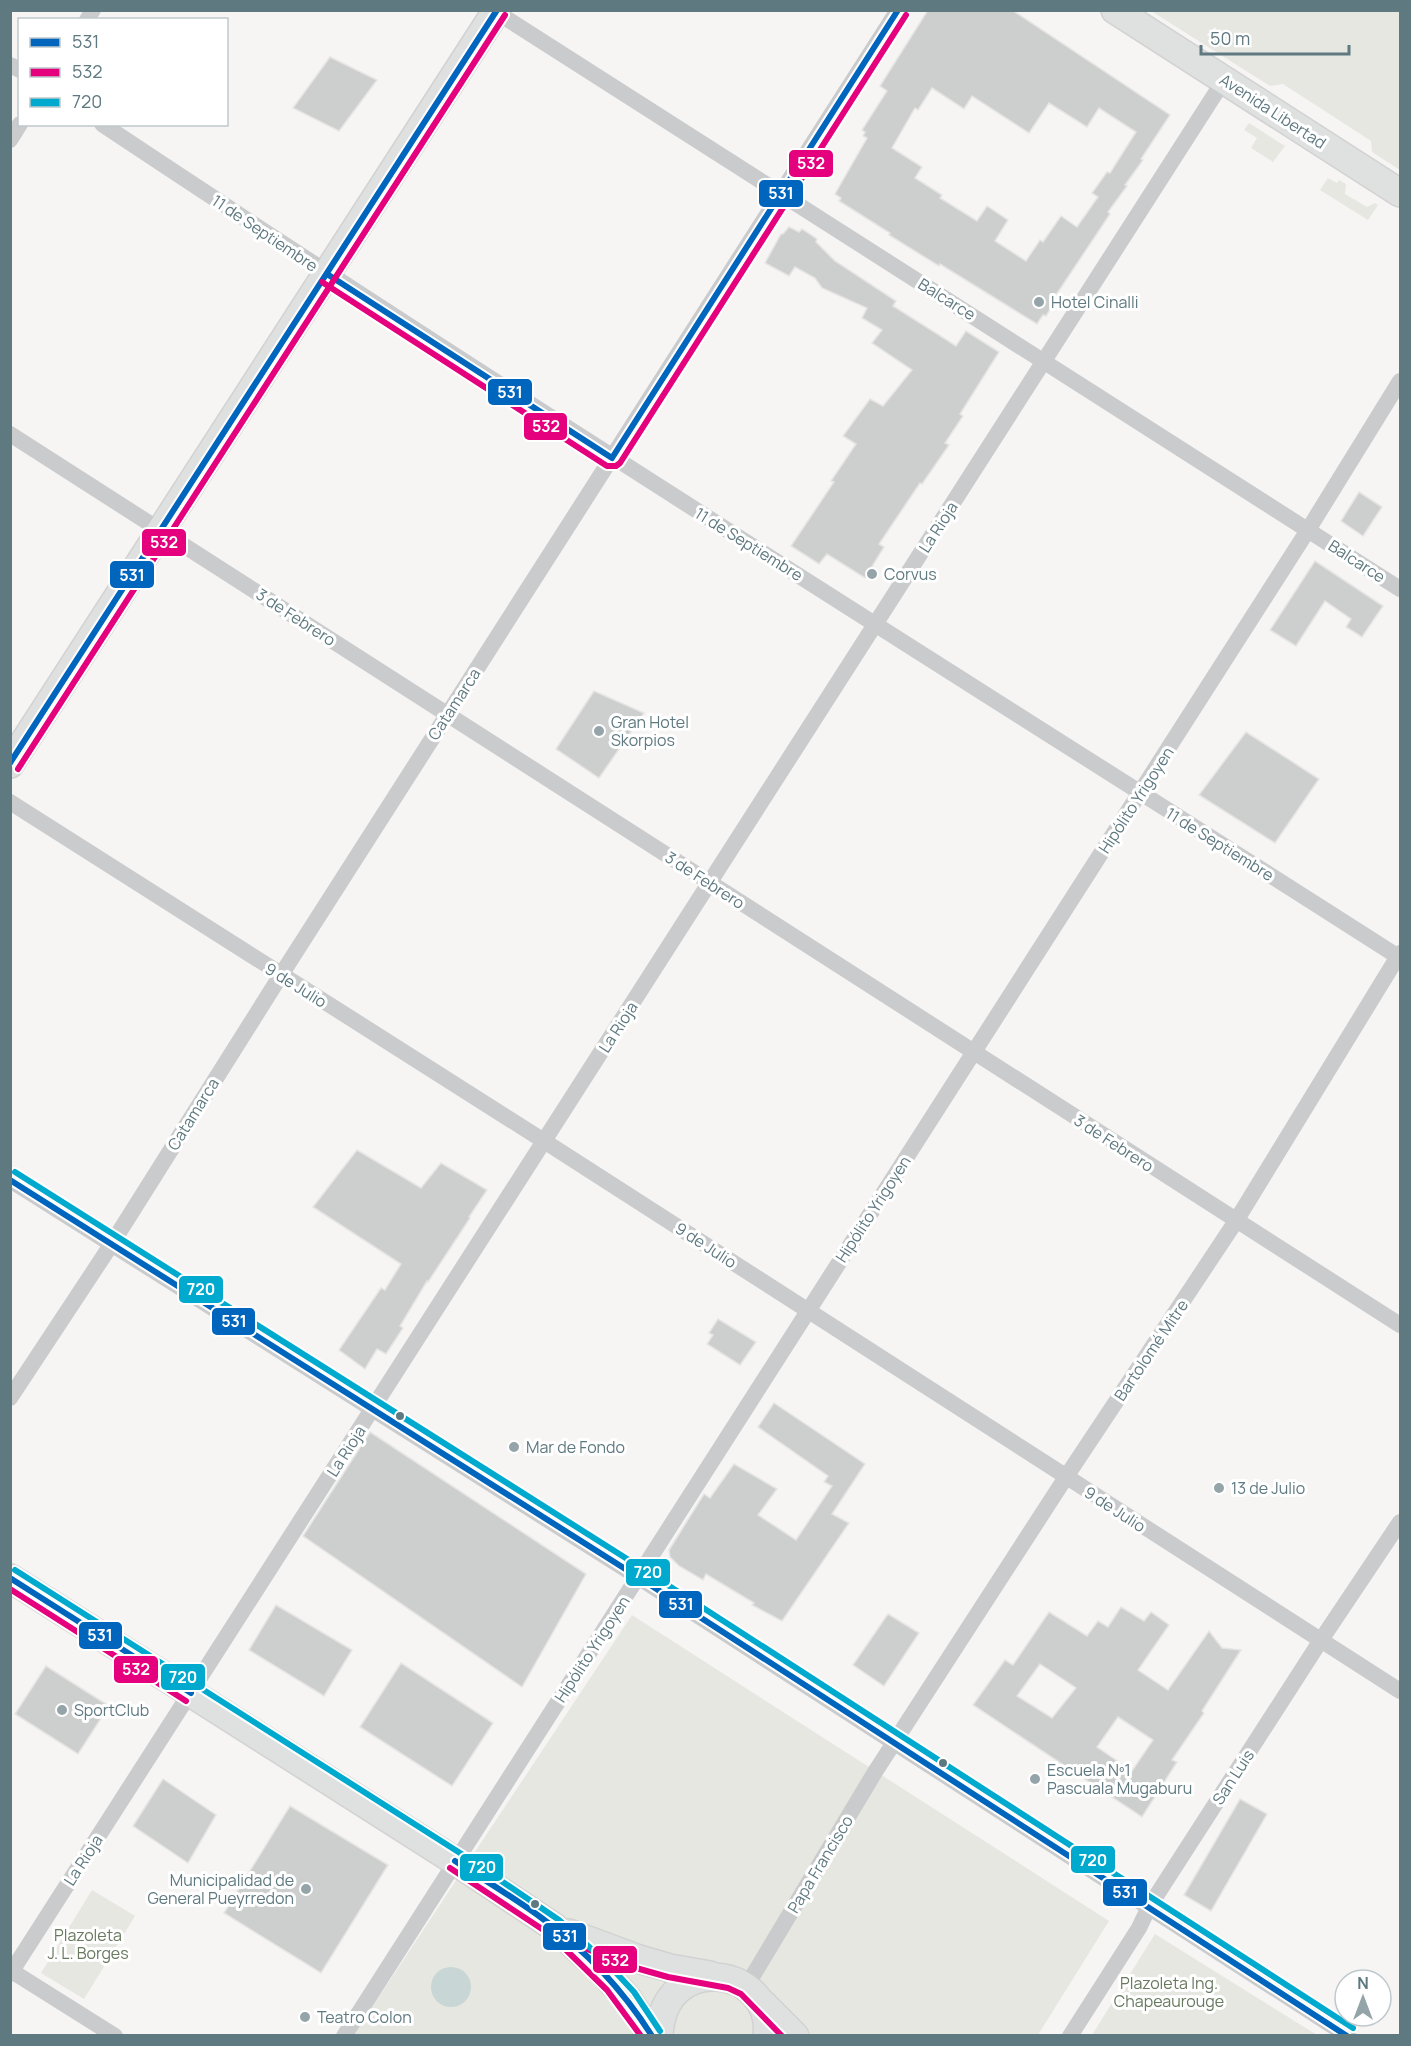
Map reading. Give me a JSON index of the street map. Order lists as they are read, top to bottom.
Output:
{
  "streets": {
    "main road": ["Avenida Libertad"],
    "street": [
      "11 de Septiembre",
      "Balcarce",
      "La Rioja",
      "3 de Febrero",
      "Catamarca",
      "Hipólito Yrigoyen",
      "9 de Julio",
      "Bartolomé Mitre",
      "San Luis",
      "Papa Francisco"
    ]
  },
  "crossings": [
    ["Avenida Libertad", "La Rioja"],
    ["11 de Septiembre", "La Rioja"],
    ["11 de Septiembre", "Catamarca"],
    ["11 de Septiembre", "Hipólito Yrigoyen"],
    ["11 de Septiembre", "Bartolomé Mitre"],
    ["Balcarce", "La Rioja"],
    ["Balcarce", "Catamarca"],
    ["Balcarce", "Hipólito Yrigoyen"],
    ["La Rioja", "3 de Febrero"],
    ["La Rioja", "9 de Julio"],
    ["3 de Febrero", "Catamarca"],
    ["3 de Febrero", "Hipólito Yrigoyen"],
    ["3 de Febrero", "Bartolomé Mitre"],
    ["Catamarca", "9 de Julio"],
    ["Hipólito Yrigoyen", "9 de Julio"],
    ["9 de Julio", "Bartolomé Mitre"],
    ["9 de Julio", "San Luis"],
    ["Bartolomé Mitre", "Papa Francisco"]
  ],
  "parks": ["Plazoleta J. L. Borges", "Plazoleta Ing. Chapeaurouge"],
  "places": [
    "Hotel Cinalli",
    "Corvus",
    "Gran Hotel Skorpios",
    "Mar de Fondo",
    "13 de Julio",
    "SportClub",
    "Escuela Nº1 Pascuala Mugaburu",
    "Municipalidad de General Pueyrredon",
    "Teatro Colon"
  ],
  "lines": ["transit line 531", "transit line 532", "transit line 720"],
  "legend": ["531", "532", "720"],
  "scale_bar": "50 m",
  "north": "top"
}
